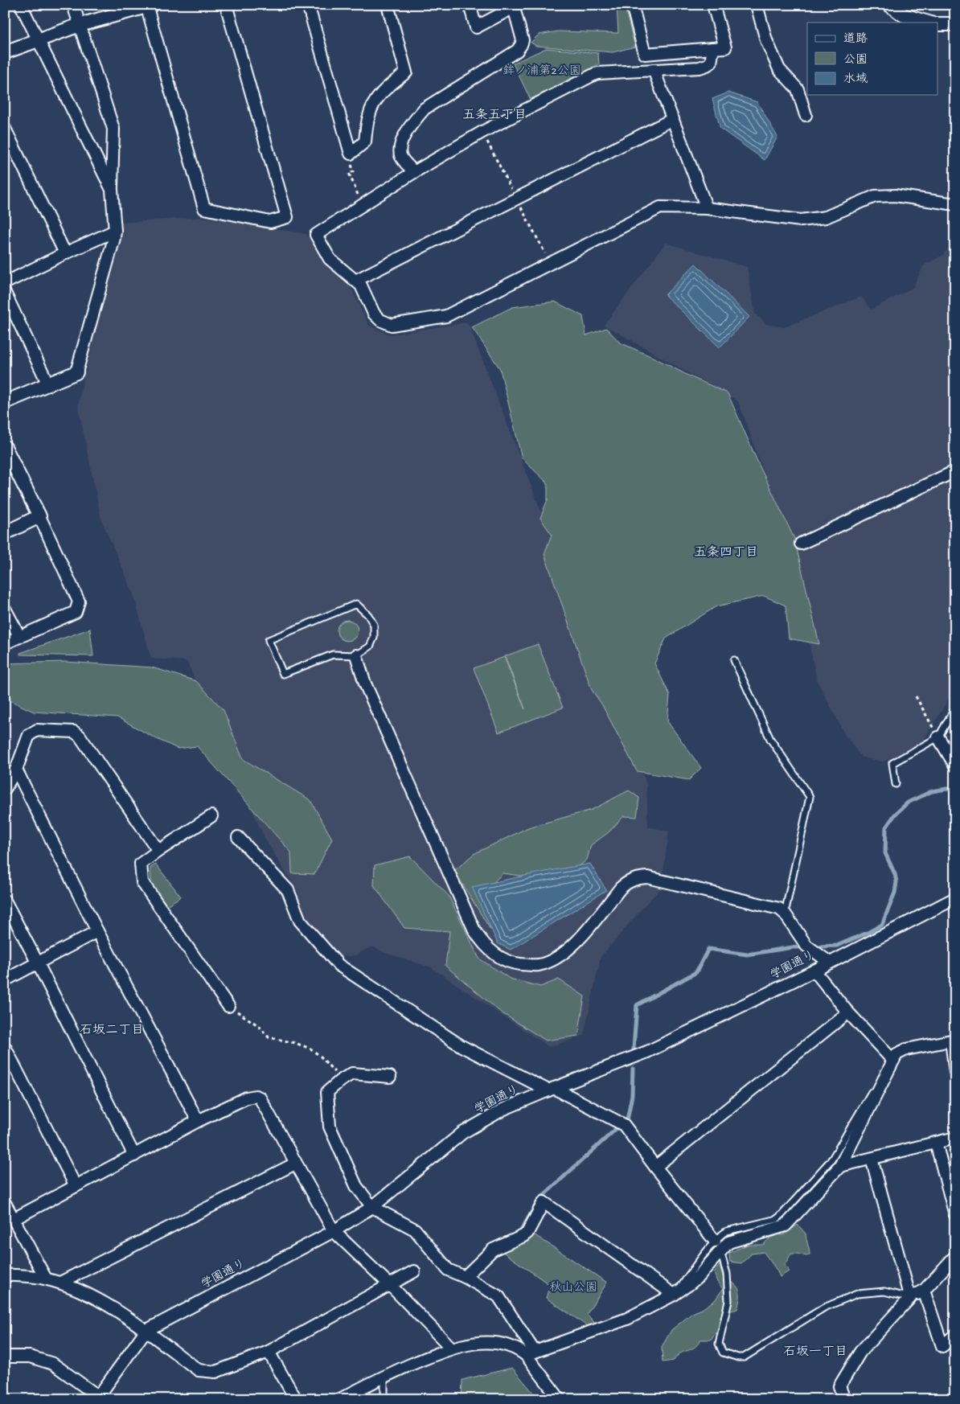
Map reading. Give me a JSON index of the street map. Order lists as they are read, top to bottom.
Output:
{
  "streets": {
    "street": ["学園通り"]
  },
  "districts": [
    "五条五丁目",
    "五条四丁目",
    "石坂二丁目",
    "石坂一丁目"
  ],
  "parks": ["鉾ノ浦第2公園", "秋山公園"],
  "legend": ["道路", "公園", "水域"]
}
